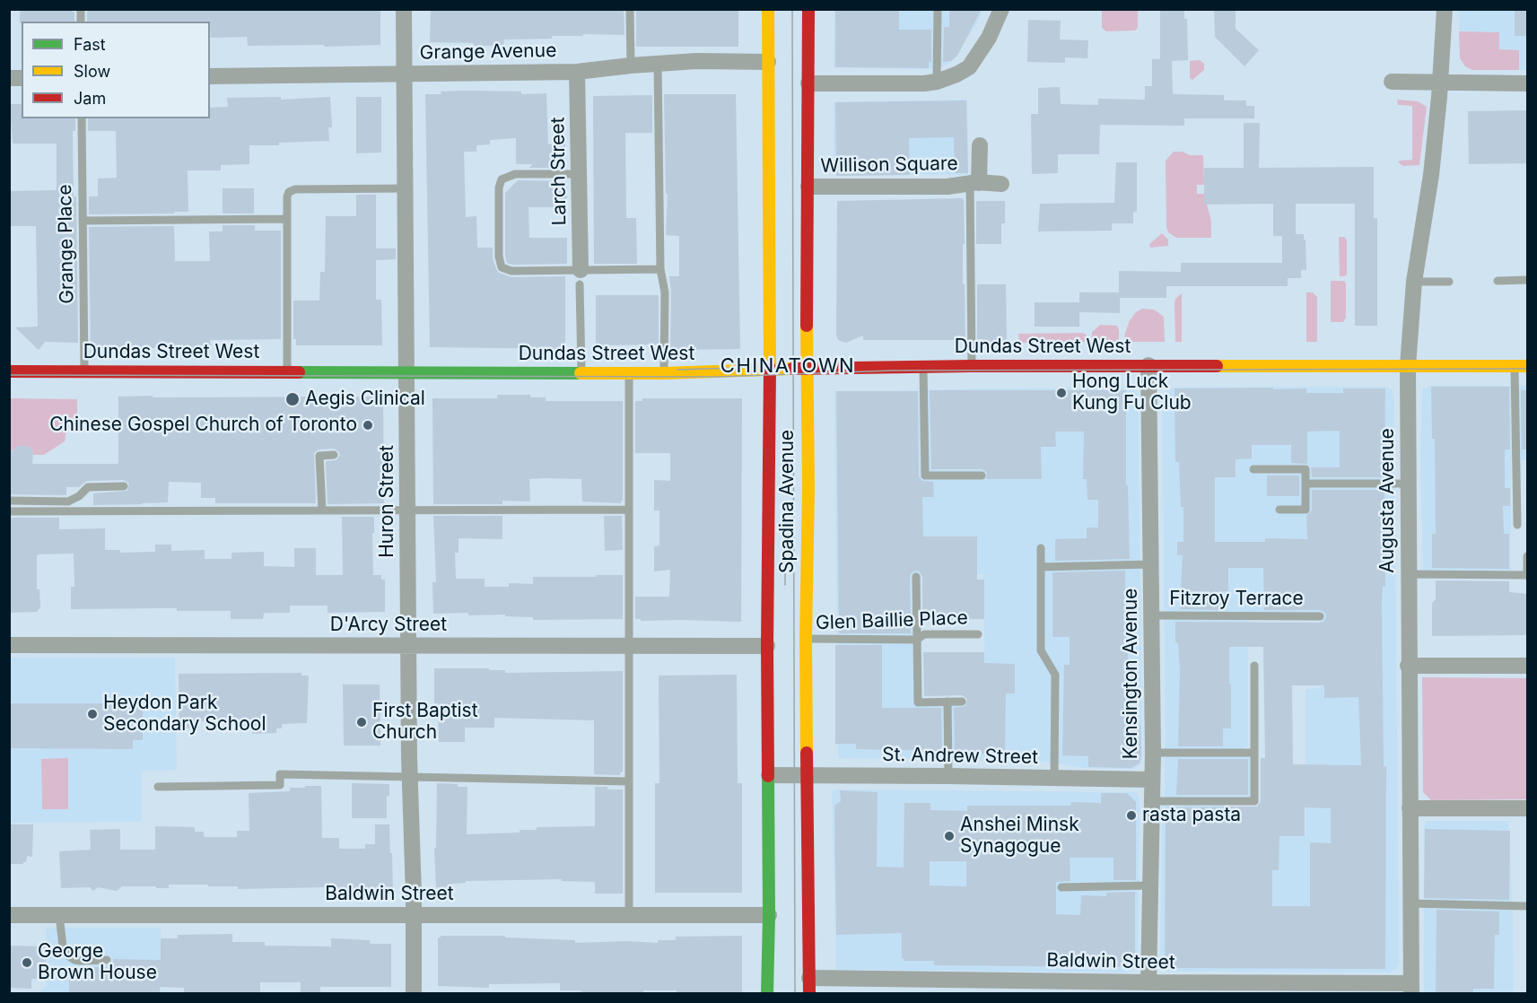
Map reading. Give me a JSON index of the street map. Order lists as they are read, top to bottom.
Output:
{
  "streets": {
    "main road": ["Dundas Street West", "Spadina Avenue"],
    "street": [
      "Grange Avenue",
      "Willison Square",
      "Larch Street",
      "Augusta Avenue",
      "Huron Street",
      "D'Arcy Street",
      "Kensington Avenue",
      "St. Andrew Street",
      "Baldwin Street"
    ],
    "lane": ["Grange Place", "Fitzroy Terrace", "Glen Baillie Place"]
  },
  "crossings": [
    ["Grange Avenue", "Larch Street"],
    ["Grange Avenue", "Huron Street"],
    ["Grange Avenue", "Spadina Avenue"],
    ["Willison Square", "Dundas Street West"],
    ["Willison Square", "Spadina Avenue"],
    ["Grange Place", "Dundas Street West"],
    ["Dundas Street West", "Augusta Avenue"],
    ["Dundas Street West", "Huron Street"],
    ["Dundas Street West", "Spadina Avenue"],
    ["Dundas Street West", "Kensington Avenue"],
    ["Augusta Avenue", "Baldwin Street"],
    ["Huron Street", "D'Arcy Street"],
    ["Huron Street", "Baldwin Street"],
    ["Spadina Avenue", "Glen Baillie Place"],
    ["Spadina Avenue", "D'Arcy Street"],
    ["Spadina Avenue", "St. Andrew Street"],
    ["Spadina Avenue", "Baldwin Street"],
    ["Fitzroy Terrace", "Kensington Avenue"],
    ["Kensington Avenue", "St. Andrew Street"],
    ["Kensington Avenue", "Baldwin Street"]
  ],
  "districts": ["CHINATOWN"],
  "places": [
    "Hong Luck Kung Fu Club",
    "Aegis Clinical",
    "Chinese Gospel Church of Toronto",
    "Heydon Park Secondary School",
    "First Baptist Church",
    "rasta pasta",
    "Anshei Minsk Synagogue",
    "George Brown House"
  ],
  "legend": ["Fast", "Slow", "Jam"]
}
